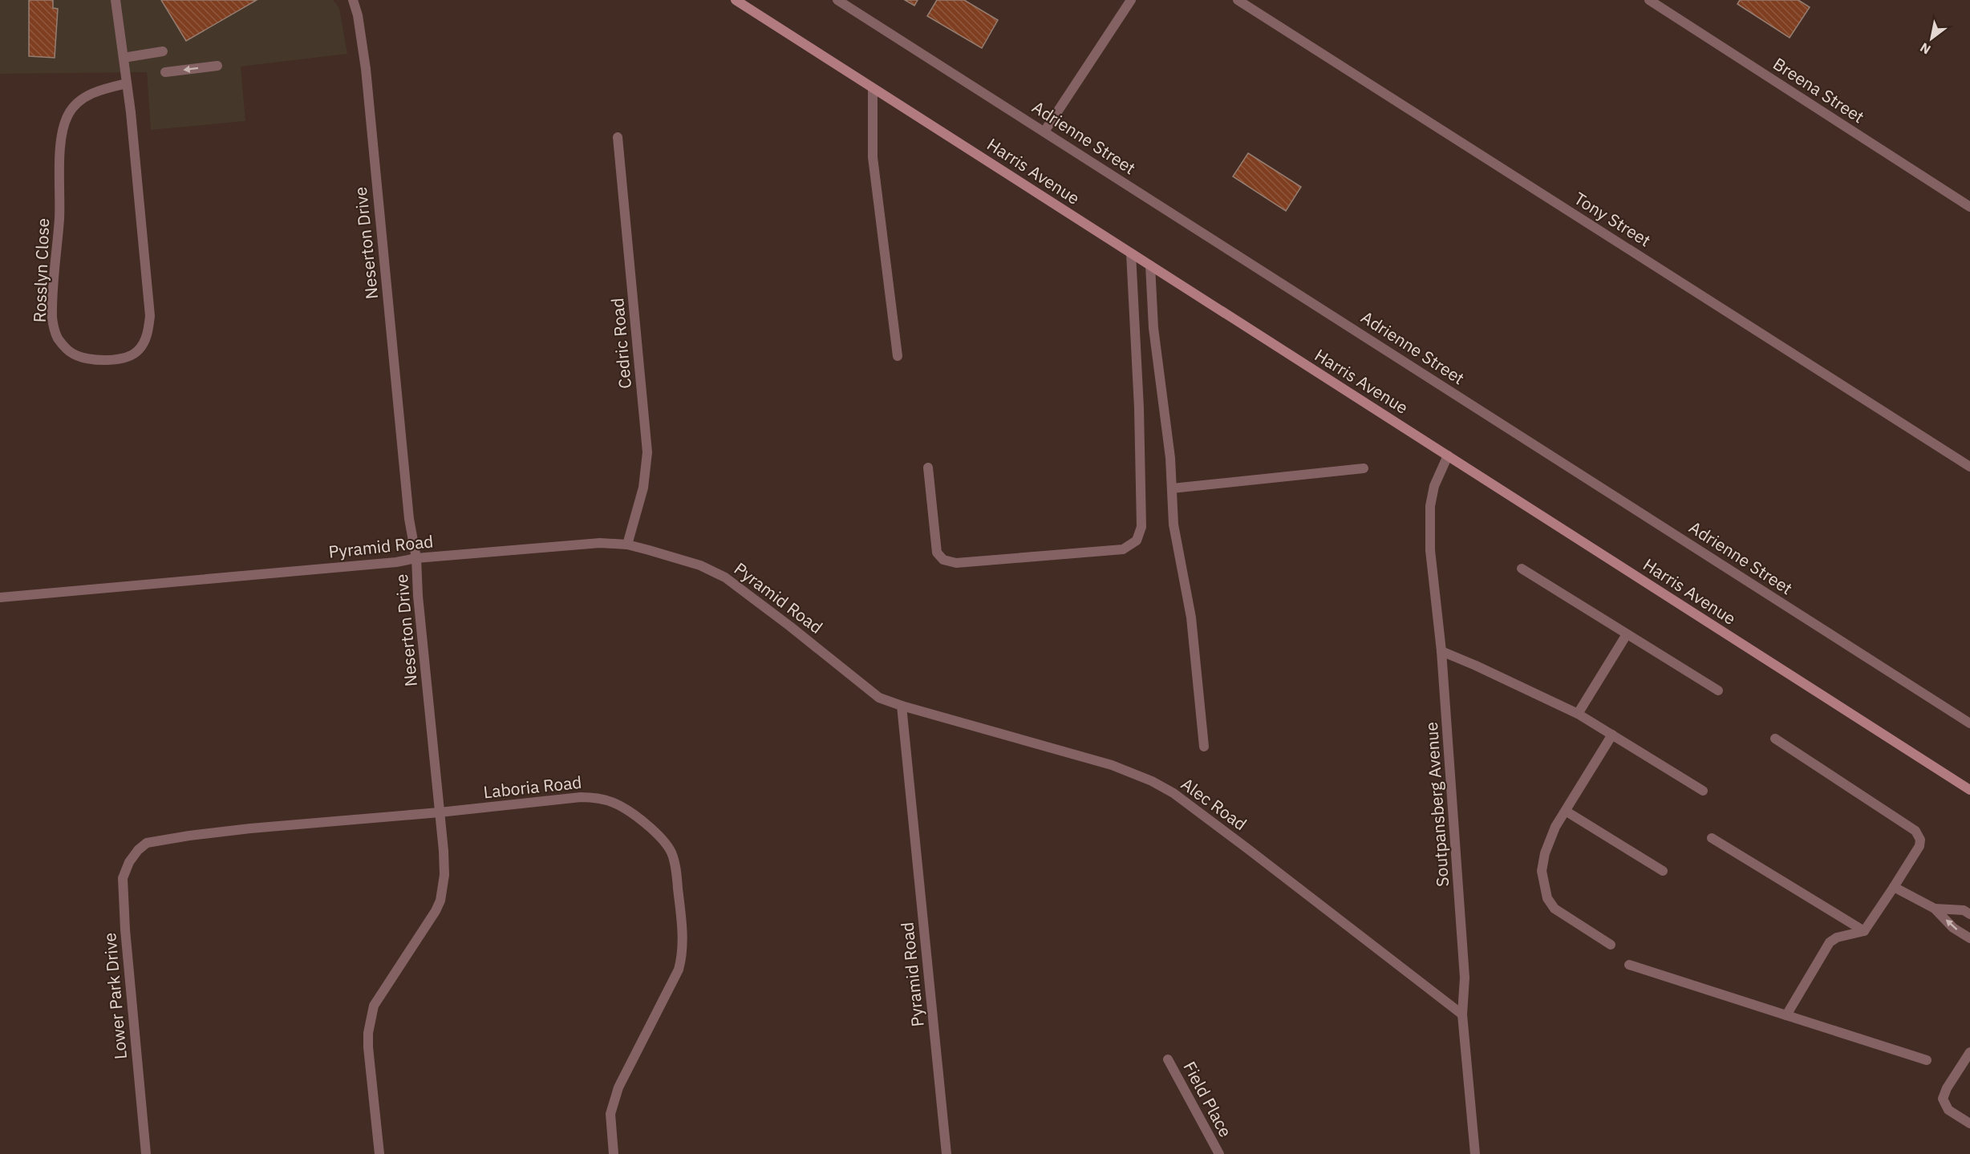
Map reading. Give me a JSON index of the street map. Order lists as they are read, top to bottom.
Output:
{
  "streets": {
    "main road": ["Harris Avenue"],
    "street": [
      "Breena Street",
      "Adrienne Street",
      "Tony Street",
      "Neserton Drive",
      "Rosslyn Close",
      "Cedric Road",
      "Pyramid Road",
      "Laboria Road",
      "Alec Road",
      "Soutpansberg Avenue",
      "Lower Park Drive",
      "Field Place"
    ]
  },
  "crossings": [
    ["Harris Avenue", "Soutpansberg Avenue"],
    ["Neserton Drive", "Pyramid Road"],
    ["Neserton Drive", "Laboria Road"],
    ["Cedric Road", "Pyramid Road"],
    ["Pyramid Road", "Alec Road"],
    ["Laboria Road", "Lower Park Drive"],
    ["Alec Road", "Soutpansberg Avenue"]
  ],
  "north": "bottom left"
}
